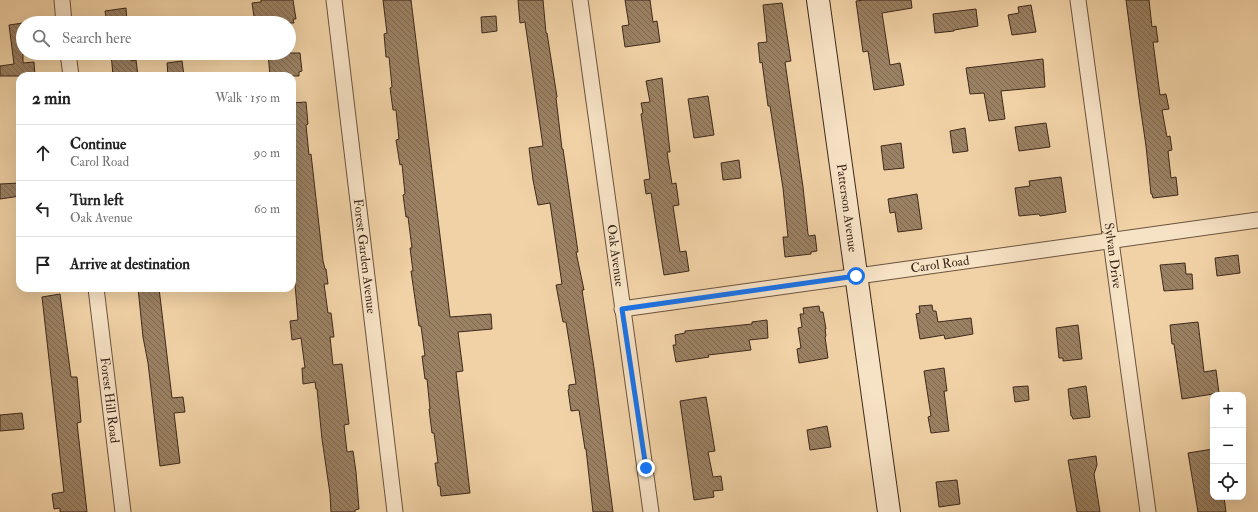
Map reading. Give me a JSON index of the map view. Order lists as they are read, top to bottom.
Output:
{
  "streets": {
    "main road": ["Patterson Avenue"],
    "street": [
      "Forest Garden Avenue",
      "Oak Avenue",
      "Sylvan Drive",
      "Carol Road",
      "Forest Hill Road"
    ]
  },
  "crossings": [
    ["Patterson Avenue", "Carol Road"],
    ["Oak Avenue", "Carol Road"],
    ["Sylvan Drive", "Carol Road"]
  ],
  "page": {
    "search": "Search here",
    "heading": ["2 min", "Walk · 150 m"],
    "list": [
      ["Continue", "Carol Road", "90 m"],
      ["Turn left", "Oak Avenue", "60 m"],
      "Arrive at destination"
    ],
    "map_buttons": ["+", "−"]
  }
}
